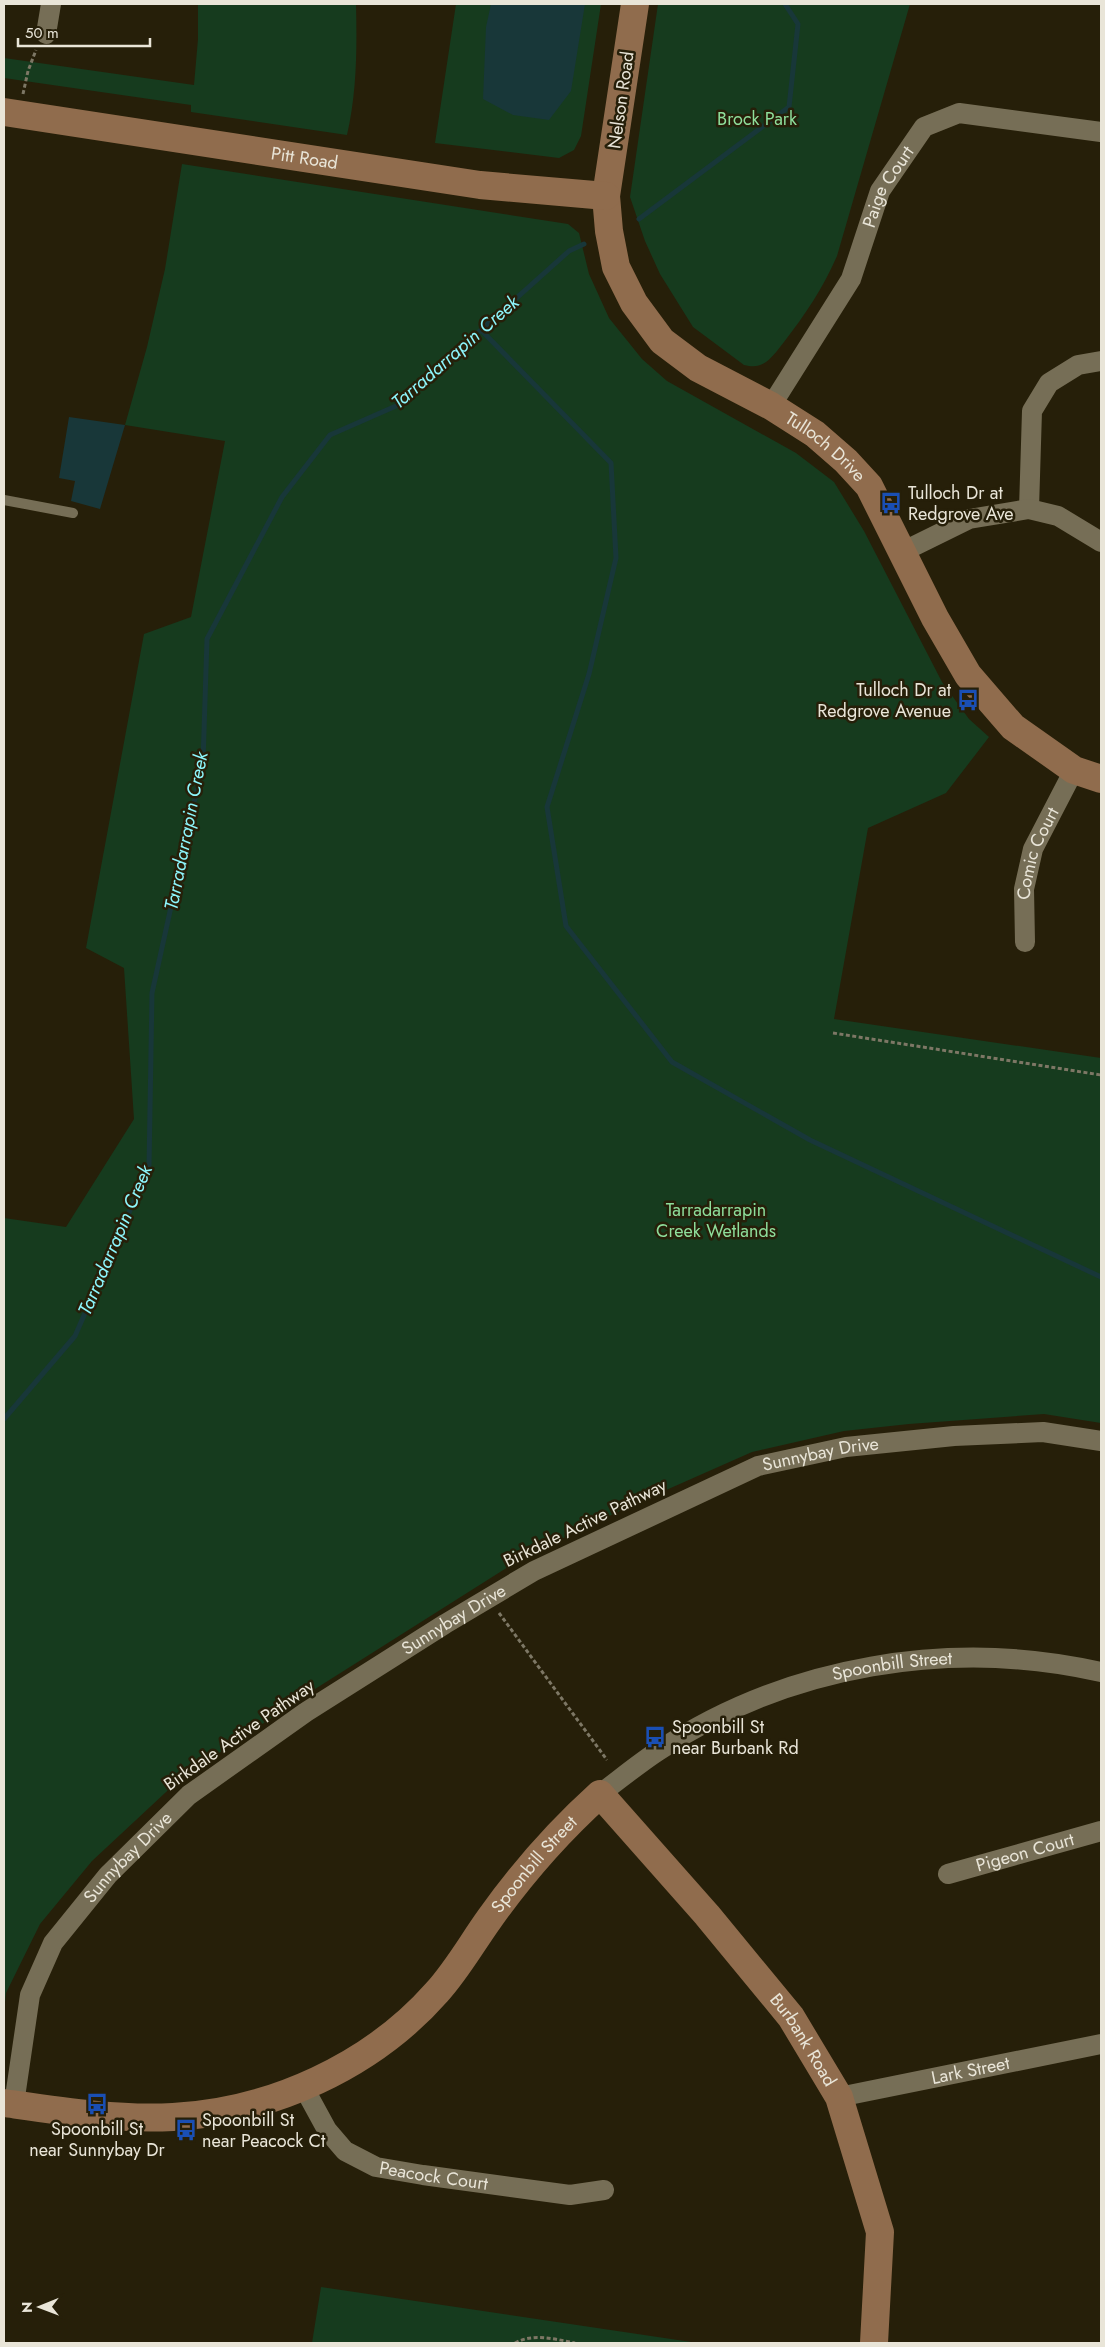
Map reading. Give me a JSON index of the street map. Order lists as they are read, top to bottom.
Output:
{
  "streets": {
    "street": [
      "Nelson Road",
      "Pitt Road",
      "Paige Court",
      "Tulloch Drive",
      "Comic Court",
      "Sunnybay Drive",
      "Spoonbill Street",
      "Pigeon Court",
      "Burbank Road",
      "Lark Street",
      "Peacock Court"
    ]
  },
  "crossings": [
    ["Nelson Road", "Pitt Road"],
    ["Nelson Road", "Tulloch Drive"],
    ["Pitt Road", "Tulloch Drive"],
    ["Paige Court", "Tulloch Drive"],
    ["Tulloch Drive", "Comic Court"],
    ["Sunnybay Drive", "Spoonbill Street"],
    ["Spoonbill Street", "Burbank Road"],
    ["Spoonbill Street", "Peacock Court"],
    ["Burbank Road", "Lark Street"]
  ],
  "water": ["Tarradarrapin Creek"],
  "parks": ["Brock Park", "Tarradarrapin Creek Wetlands"],
  "places": {
    "bus stop": [
      "Tulloch Dr at Redgrove Ave",
      "Tulloch Dr at Redgrove Avenue",
      "Spoonbill St near Burbank Rd",
      "Spoonbill St near Sunnybay Dr",
      "Spoonbill St near Peacock Ct"
    ]
  },
  "scale_bar": "50 m",
  "north": "left"
}
